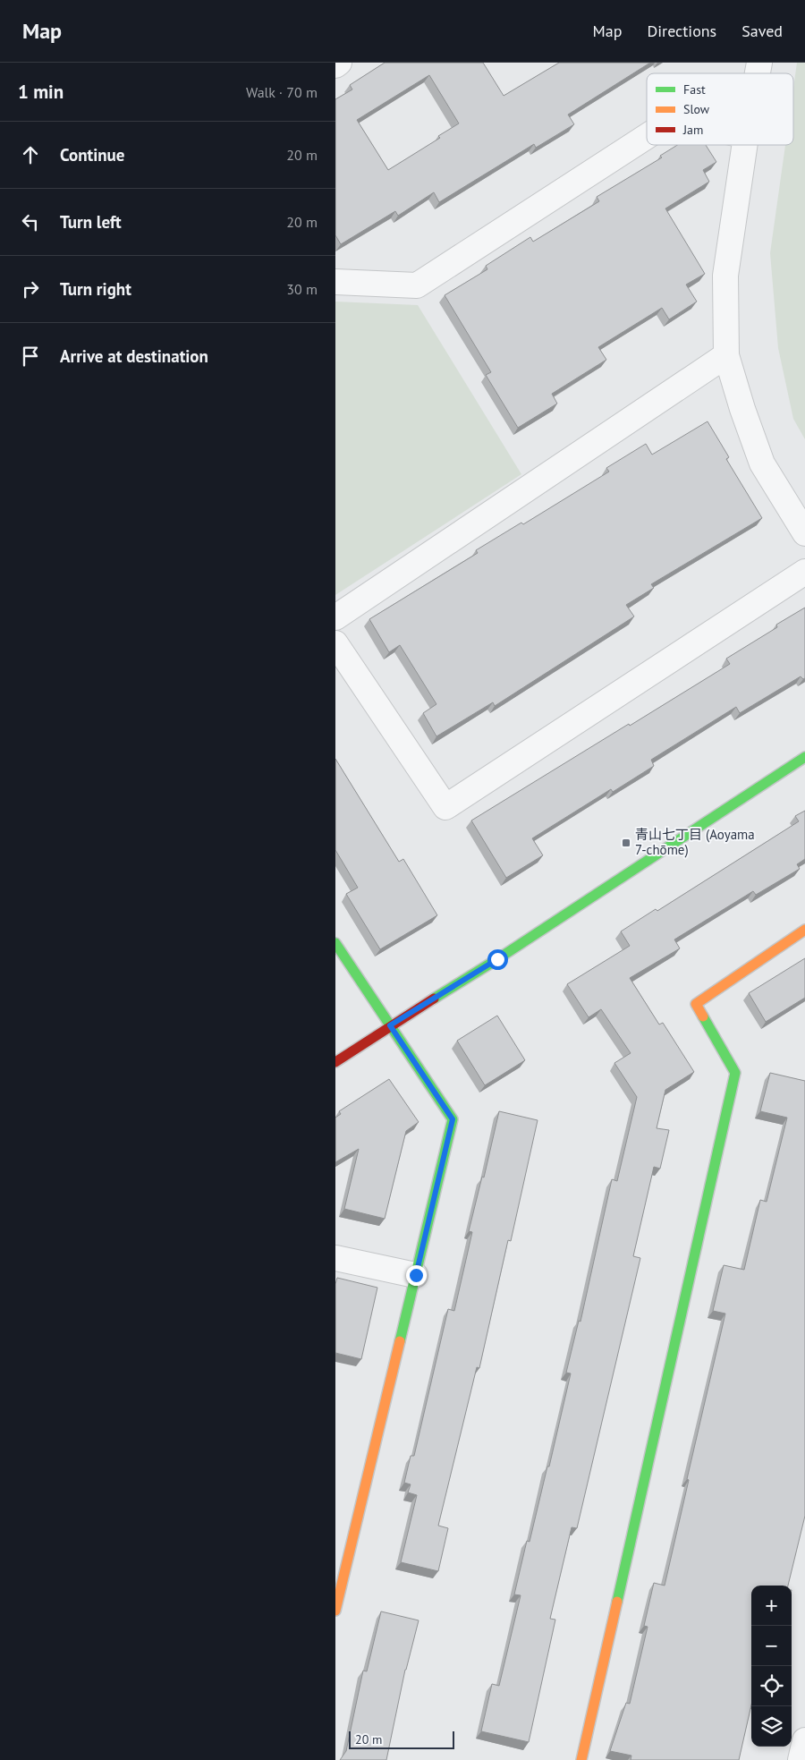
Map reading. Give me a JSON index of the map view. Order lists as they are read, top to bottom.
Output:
{
  "places": {
    "transit": ["青山七丁目 (Aoyama 7-chōme)"]
  },
  "legend": ["Fast", "Slow", "Jam"],
  "scale_bar": "20 m",
  "page": {
    "header": "Map",
    "nav": ["Map", "Directions", "Saved"],
    "heading": ["1 min", "Walk · 70 m"],
    "list": [
      ["Continue", "20 m"],
      ["Turn left", "20 m"],
      ["Turn right", "30 m"],
      "Arrive at destination"
    ],
    "map_buttons": ["+", "−"],
    "scale": "20 m"
  }
}
